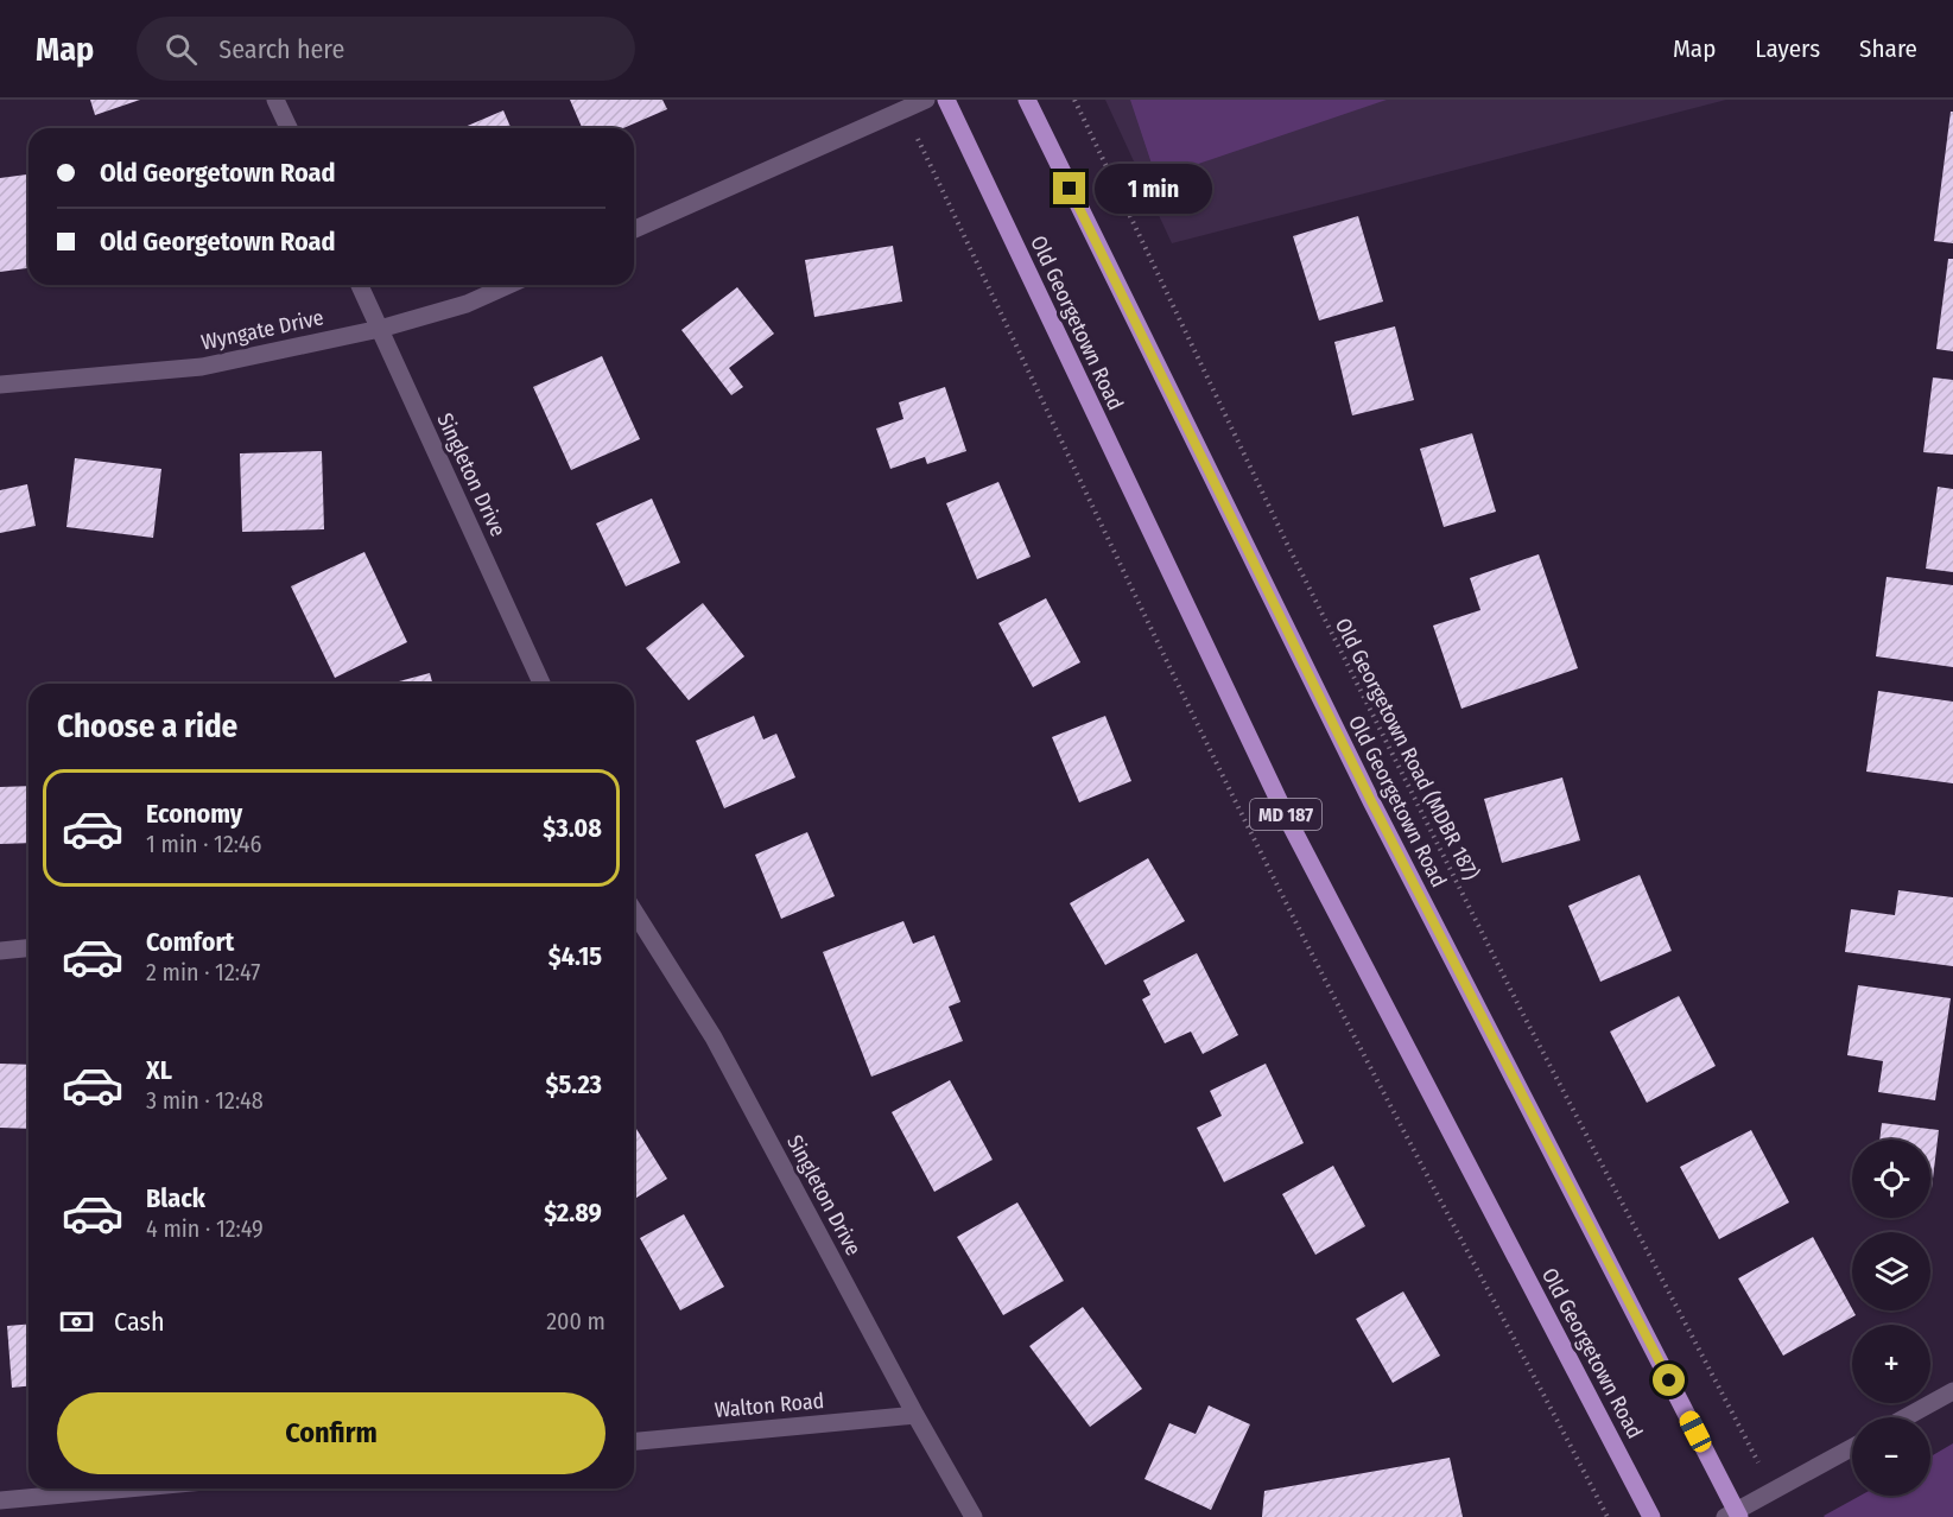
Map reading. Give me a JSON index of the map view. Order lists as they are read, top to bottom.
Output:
{
  "streets": {
    "main road": ["Old Georgetown Road", "MD 187"],
    "street": ["Wyngate Drive", "Singleton Drive", "Walton Road"],
    "path": ["Old Georgetown Road (MDBR 187)"]
  },
  "crossings": [
    ["Wyngate Drive", "Singleton Drive"],
    ["Singleton Drive", "Walton Road"]
  ],
  "page": {
    "header": "Map",
    "search": "Search here",
    "nav": ["Map", "Layers", "Share"],
    "banner": ["Old Georgetown Road", "Old Georgetown Road"],
    "bubble": "1 min",
    "heading": "Choose a ride",
    "list": [
      {
        "name": "Economy",
        "note": "1 min · 12:46",
        "value": "$3.08"
      },
      {
        "name": "Comfort",
        "note": "2 min · 12:47",
        "value": "$4.15"
      },
      {
        "name": "XL",
        "note": "3 min · 12:48",
        "value": "$5.23"
      },
      {
        "name": "Black",
        "note": "4 min · 12:49",
        "value": "$2.89"
      }
    ],
    "map_buttons": ["+", "−"],
    "pay": ["Cash", "200 m"],
    "buttons": "Confirm"
  }
}
